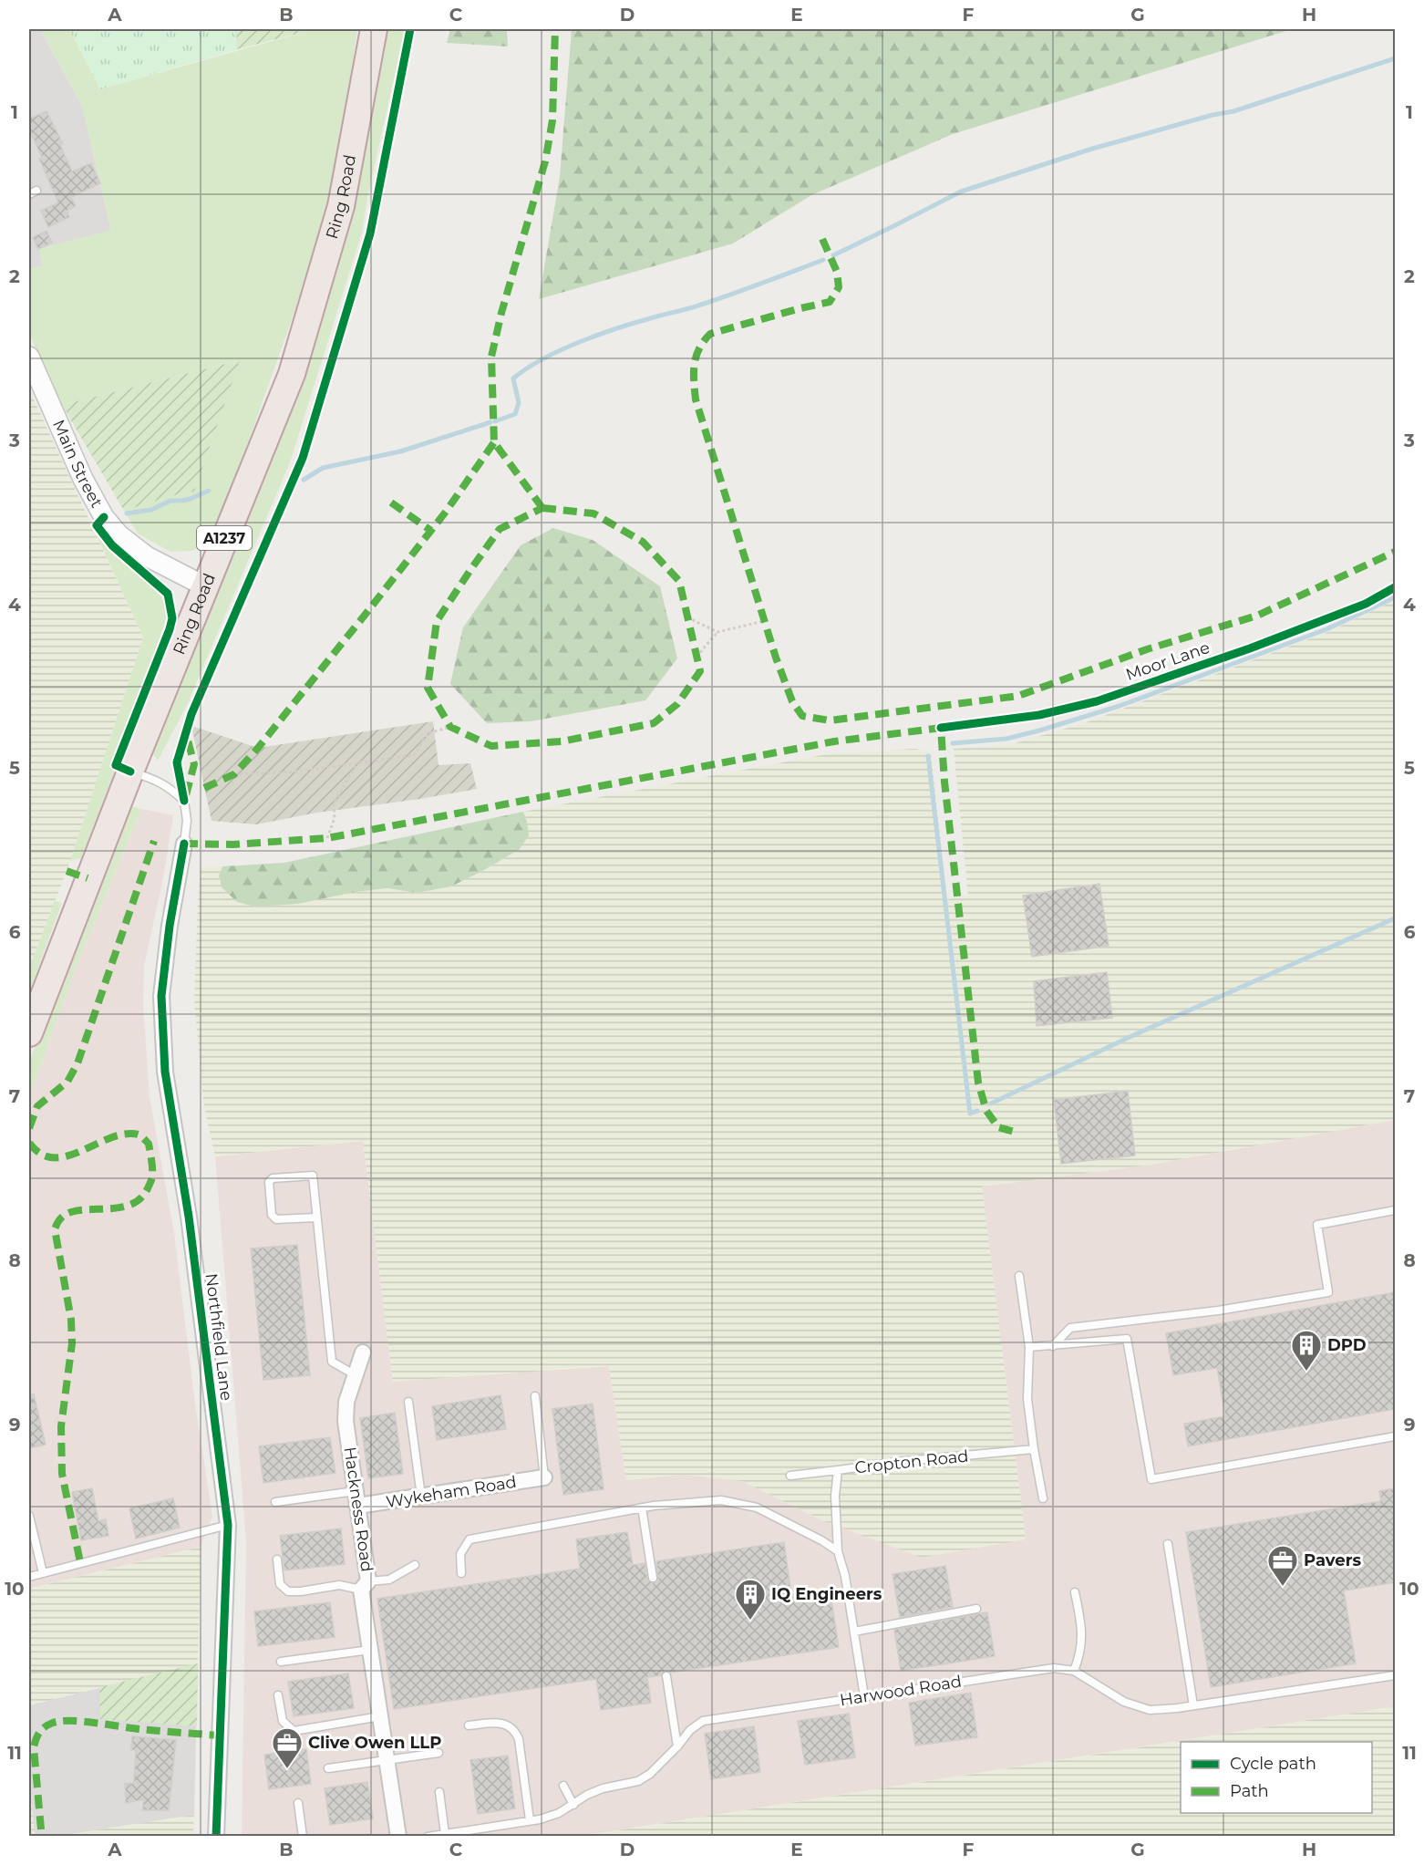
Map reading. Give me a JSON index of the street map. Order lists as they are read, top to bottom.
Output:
{
  "streets": {
    "highway": ["Ring Road", "A1237"],
    "street": [
      "Main Street",
      "Northfield Lane",
      "Wykeham Road",
      "Hackness Road"
    ],
    "lane": ["Cropton Road", "Harwood Road"],
    "cycle path": ["Moor Lane"]
  },
  "crossings": [
    ["Ring Road", "Main Street"],
    ["Cropton Road", "Harwood Road"],
    ["Wykeham Road", "Hackness Road"]
  ],
  "places": {
    "building": ["DPD", "IQ Engineers"],
    "office": ["Pavers", "Clive Owen LLP"]
  },
  "legend": ["Cycle path", "Path"],
  "grid": {
    "columns": [
      "A",
      "B",
      "C",
      "D",
      "E",
      "F",
      "G",
      "H"
    ],
    "rows": [
      "1",
      "2",
      "3",
      "4",
      "5",
      "6",
      "7",
      "8",
      "9",
      "10",
      "11"
    ]
  }
}
